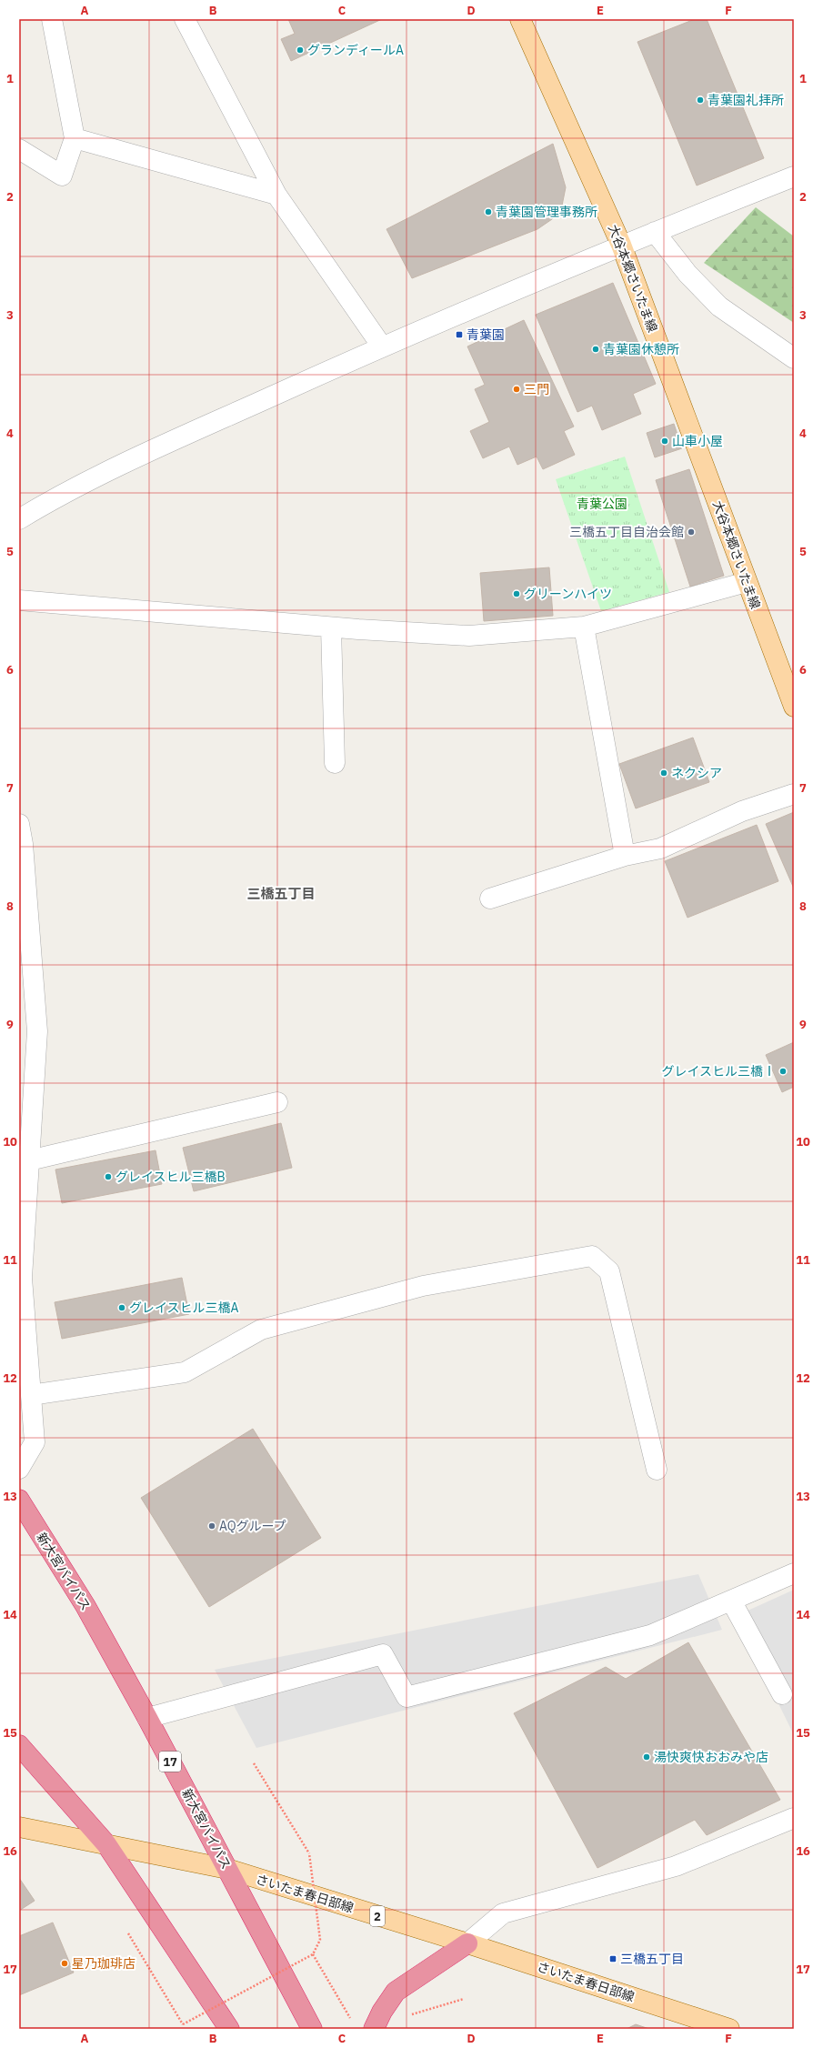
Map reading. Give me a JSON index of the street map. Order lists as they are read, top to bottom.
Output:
{
  "streets": {
    "highway": ["新大宮バイパス", "17"],
    "main road": ["大谷本郷さいたま線", "さいたま春日部線", "2"]
  },
  "crossings": [
    ["新大宮バイパス", "さいたま春日部線"]
  ],
  "districts": ["三橋五丁目"],
  "parks": ["青葉公園"],
  "places": {
    "other": [
      "グランディールA",
      "青葉園礼拝所",
      "青葉園管理事務所",
      "青葉園休憩所",
      "三門",
      "山車小屋",
      "三橋五丁目自治会館",
      "グリーンハイツ",
      "ネクシア",
      "グレイスヒル三橋Ⅰ",
      "グレイスヒル三橋B",
      "グレイスヒル三橋A",
      "AQグループ",
      "湯快爽快おおみや店",
      "星乃珈琲店"
    ],
    "transit": ["青葉園", "三橋五丁目"]
  },
  "grid": {
    "columns": [
      "A",
      "B",
      "C",
      "D",
      "E",
      "F"
    ],
    "rows": [
      "1",
      "2",
      "3",
      "4",
      "5",
      "6",
      "7",
      "8",
      "9",
      "10",
      "11",
      "12",
      "13",
      "14",
      "15",
      "16",
      "17"
    ]
  }
}
